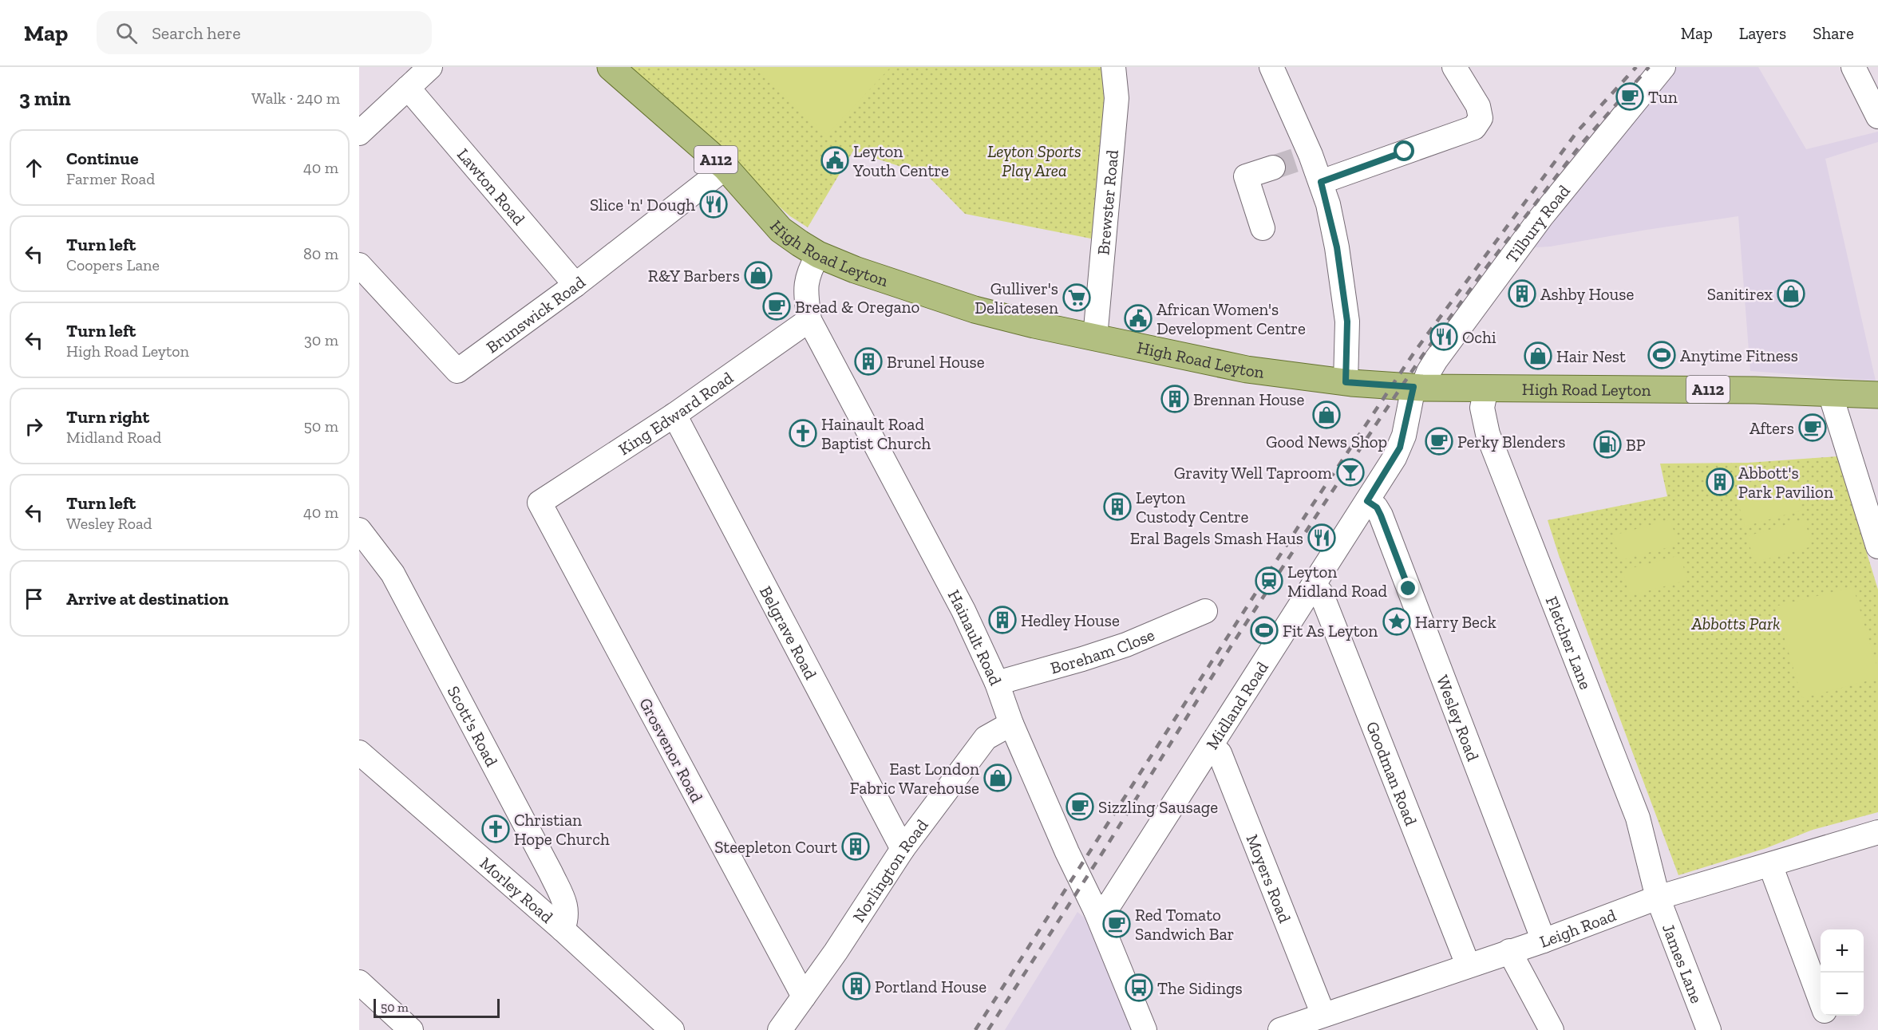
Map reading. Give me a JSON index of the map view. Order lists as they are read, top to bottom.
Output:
{
  "streets": {
    "main road": ["A112", "High Road Leyton"],
    "street": [
      "Lawton Road",
      "Brewster Road",
      "Tilbury Road",
      "Brunswick Road",
      "King Edward Road",
      "Belgrave Road",
      "Hainault Road",
      "Fletcher Lane",
      "Boreham Close",
      "Midland Road",
      "Wesley Road",
      "Scott's Road",
      "Grosvenor Road",
      "Goodman Road",
      "Norlington Road",
      "Moyers Road",
      "Morley Road",
      "Leigh Road",
      "James Lane"
    ]
  },
  "crossings": [
    ["Lawton Road", "Brunswick Road"],
    ["Brewster Road", "High Road Leyton"],
    ["Tilbury Road", "High Road Leyton"],
    ["Tilbury Road", "Midland Road"],
    ["High Road Leyton", "Brunswick Road"],
    ["High Road Leyton", "Hainault Road"],
    ["High Road Leyton", "Fletcher Lane"],
    ["High Road Leyton", "Midland Road"],
    ["King Edward Road", "Belgrave Road"],
    ["King Edward Road", "Hainault Road"],
    ["King Edward Road", "Grosvenor Road"],
    ["Belgrave Road", "Norlington Road"],
    ["Hainault Road", "Boreham Close"],
    ["Hainault Road", "Midland Road"],
    ["Hainault Road", "Norlington Road"],
    ["Fletcher Lane", "Leigh Road"],
    ["Fletcher Lane", "James Lane"],
    ["Midland Road", "Wesley Road"],
    ["Midland Road", "Goodman Road"],
    ["Midland Road", "Moyers Road"],
    ["Wesley Road", "Leigh Road"],
    ["Scott's Road", "Morley Road"],
    ["Grosvenor Road", "Norlington Road"],
    ["Goodman Road", "Leigh Road"],
    ["Moyers Road", "Leigh Road"],
    ["Leigh Road", "James Lane"]
  ],
  "parks": ["Leyton Sports Play Area", "Abbotts Park"],
  "places": {
    "cafe": [
      "Tun",
      "Bread & Oregano",
      "Afters",
      "Perky Blenders",
      "Sizzling Sausage",
      "Red Tomato Sandwich Bar"
    ],
    "public building": ["Leyton Youth Centre", "African Women's Development Centre"],
    "restaurant": ["Slice 'n' Dough", "Ochi", "Eral Bagels Smash Haus"],
    "shop": [
      "R&Y Barbers",
      "Sanitirex",
      "Hair Nest",
      "Good News Shop",
      "East London Fabric Warehouse"
    ],
    "building": [
      "Ashby House",
      "Brunel House",
      "Brennan House",
      "Abbott's Park Pavilion",
      "Leyton Custody Centre",
      "Hedley House",
      "Steepleton Court",
      "Portland House"
    ],
    "supermarket": ["Gulliver's Delicatesen"],
    "sports": ["Anytime Fitness", "Fit As Leyton"],
    "church": ["Hainault Road Baptist Church", "Christian Hope Church"],
    "fuel station": ["BP"],
    "bar": ["Gravity Well Taproom"],
    "station": ["Leyton Midland Road"],
    "place": ["Harry Beck"],
    "bus stop": ["The Sidings"]
  },
  "scale_bar": "50 m",
  "page": {
    "header": "Map",
    "search": "Search here",
    "nav": ["Map", "Layers", "Share"],
    "heading": ["3 min", "Walk · 240 m"],
    "list": [
      ["Continue", "Farmer Road", "40 m"],
      ["Turn left", "Coopers Lane", "80 m"],
      ["Turn left", "High Road Leyton", "30 m"],
      ["Turn right", "Midland Road", "50 m"],
      ["Turn left", "Wesley Road", "40 m"],
      "Arrive at destination"
    ],
    "map_buttons": ["+", "−"],
    "scale": "50 m"
  }
}
